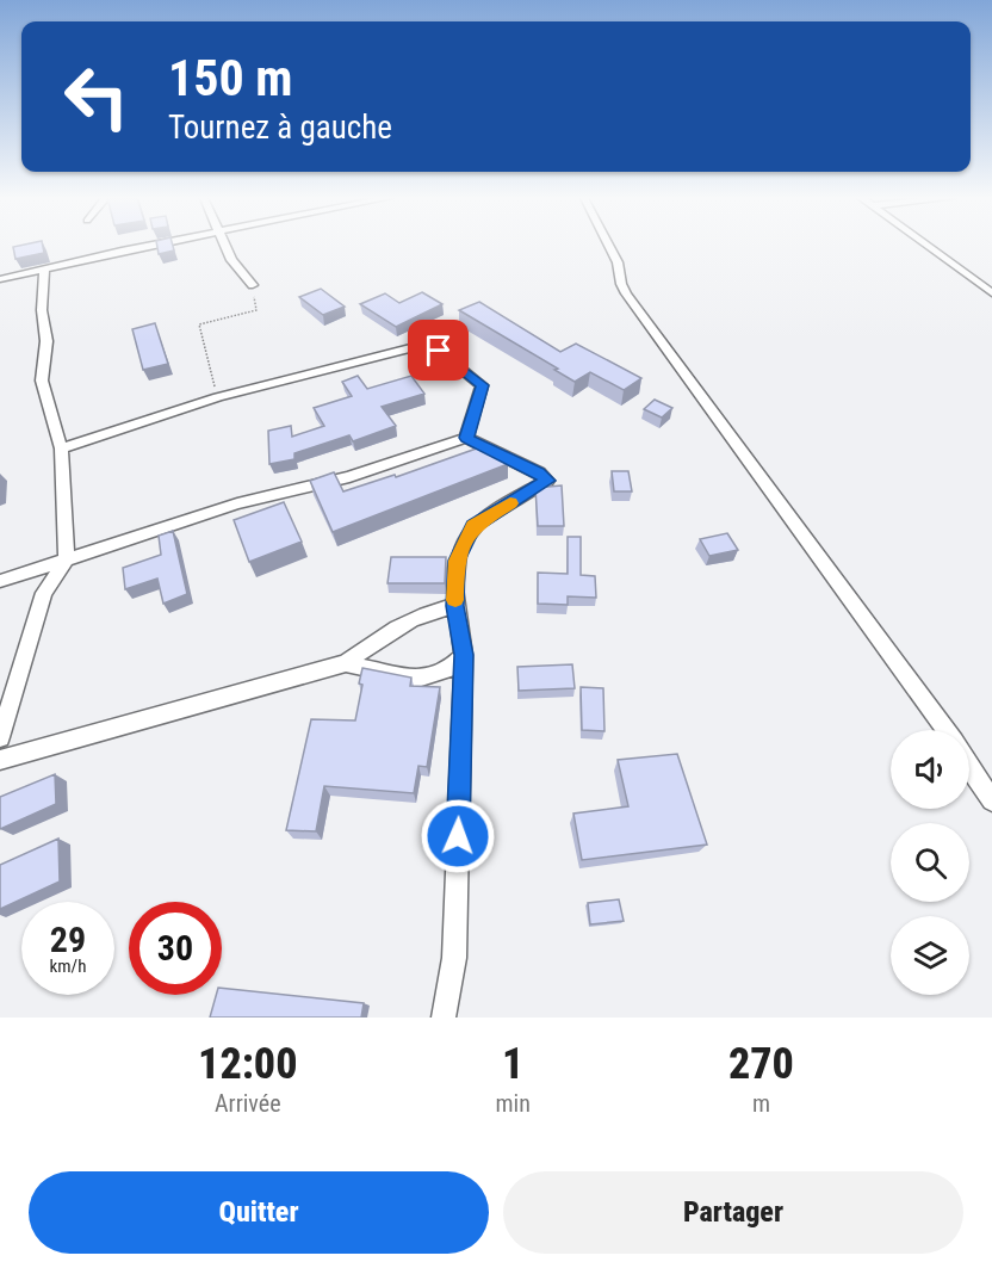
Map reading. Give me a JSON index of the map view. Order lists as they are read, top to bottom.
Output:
{
  "page": {
    "turn": ["150 m", "Tournez à gauche"],
    "speed": "29 km/h",
    "limit": "30",
    "eta": [
      "12:00",
      "Arrivée",
      "1",
      "min",
      "270",
      "m"
    ],
    "buttons": ["Quitter", "Partager"]
  }
}
